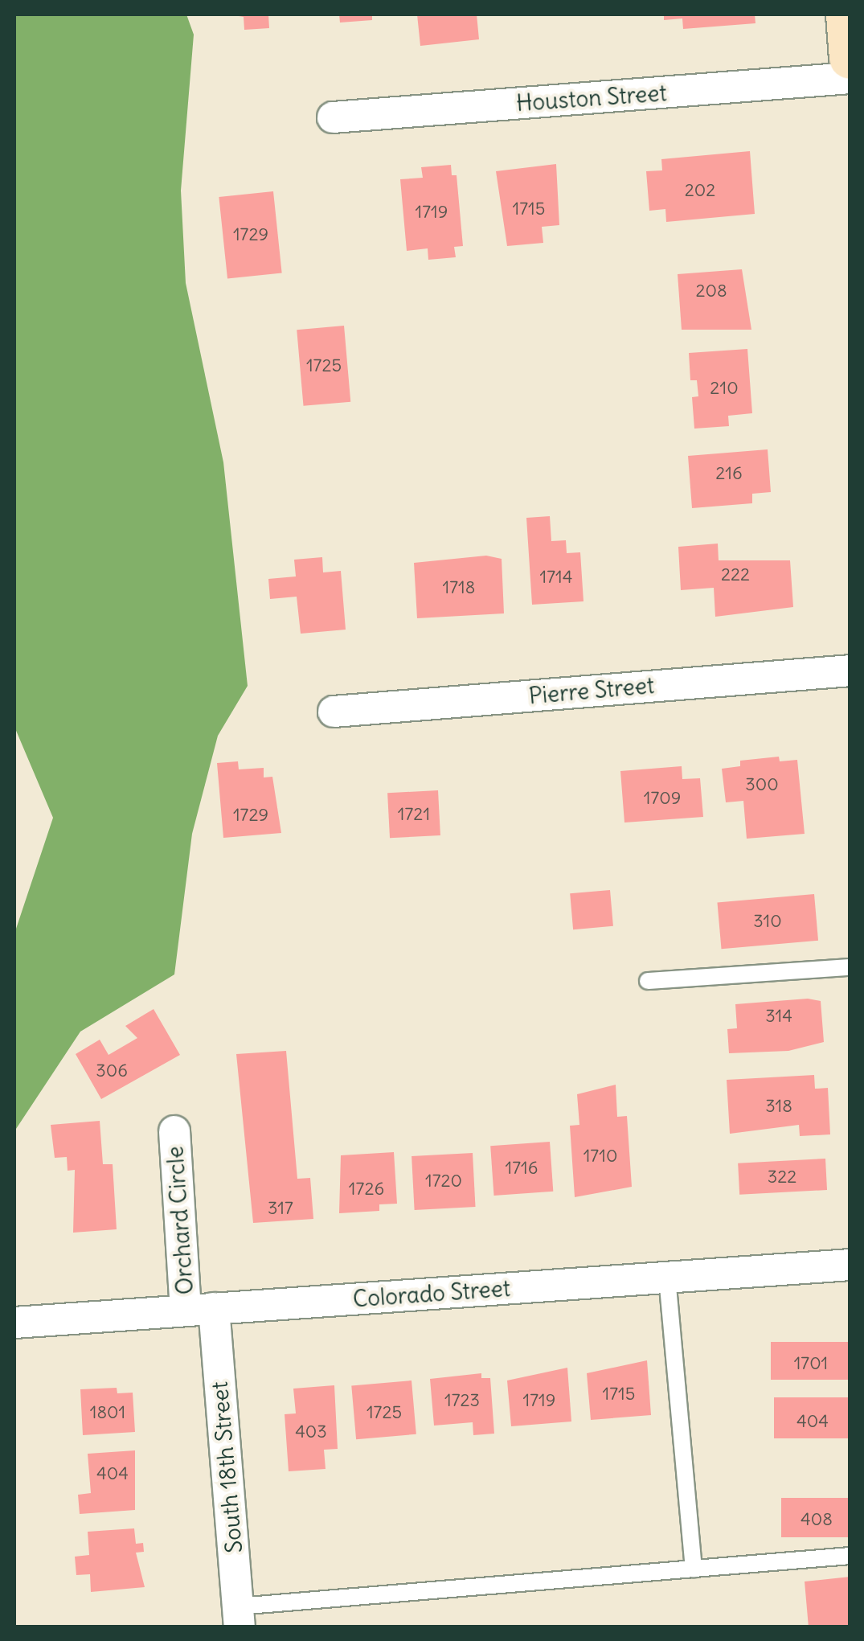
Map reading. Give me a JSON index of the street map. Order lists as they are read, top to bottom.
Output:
{
  "streets": {
    "street": [
      "Houston Street",
      "Pierre Street",
      "Orchard Circle",
      "Colorado Street",
      "South 18th Street"
    ]
  },
  "crossings": [
    ["Orchard Circle", "Colorado Street"],
    ["Orchard Circle", "South 18th Street"],
    ["Colorado Street", "South 18th Street"]
  ],
  "house_numbers": [
    "202",
    "1715",
    "1719",
    "1729",
    "208",
    "1725",
    "210",
    "216",
    "222",
    "1714",
    "1718",
    "300",
    "1709",
    "1721",
    "1729",
    "310",
    "314",
    "306",
    "318",
    "1710",
    "1716",
    "322",
    "1720",
    "1726",
    "317",
    "1701",
    "1715",
    "1723",
    "1719",
    "1801",
    "1725",
    "404",
    "403",
    "404",
    "408"
  ]
}
